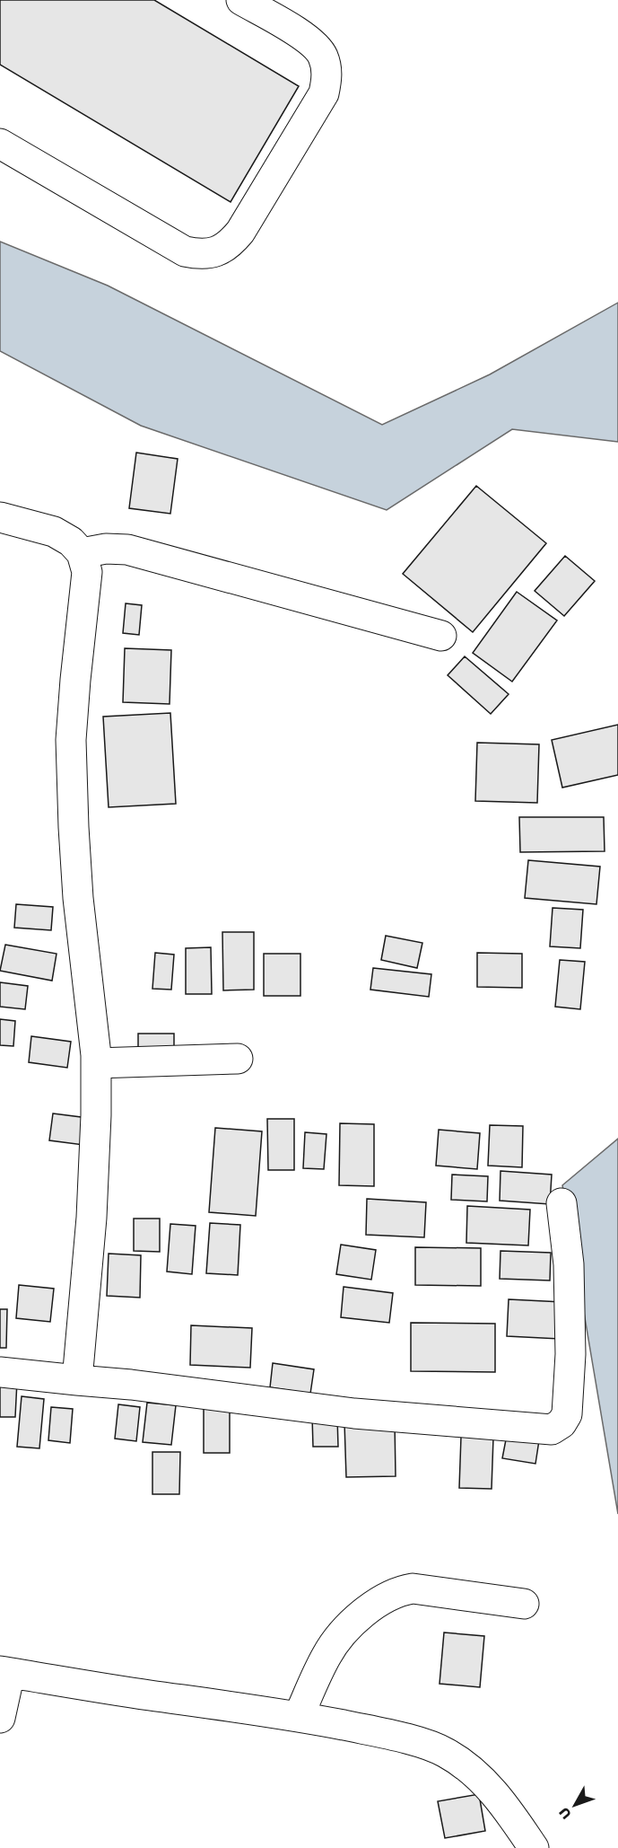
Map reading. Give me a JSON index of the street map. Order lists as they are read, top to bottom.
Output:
{
  "north": "bottom left"
}
